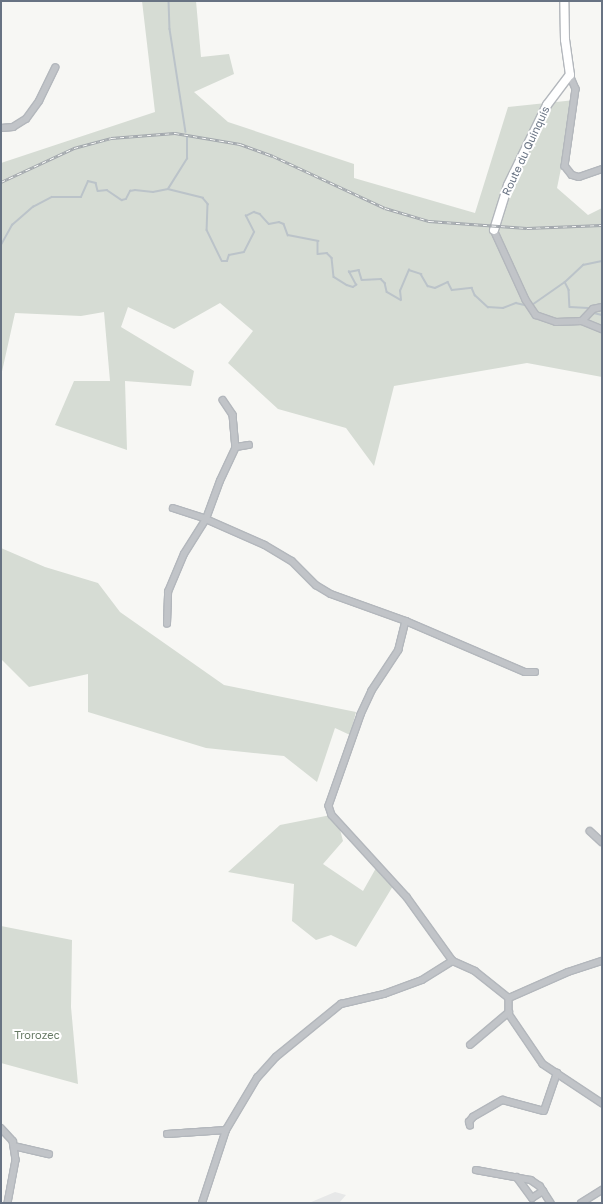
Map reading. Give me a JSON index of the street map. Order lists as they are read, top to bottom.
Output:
{
  "streets": {
    "street": ["Route du Quinquis"]
  },
  "parks": ["Trorozec"]
}
